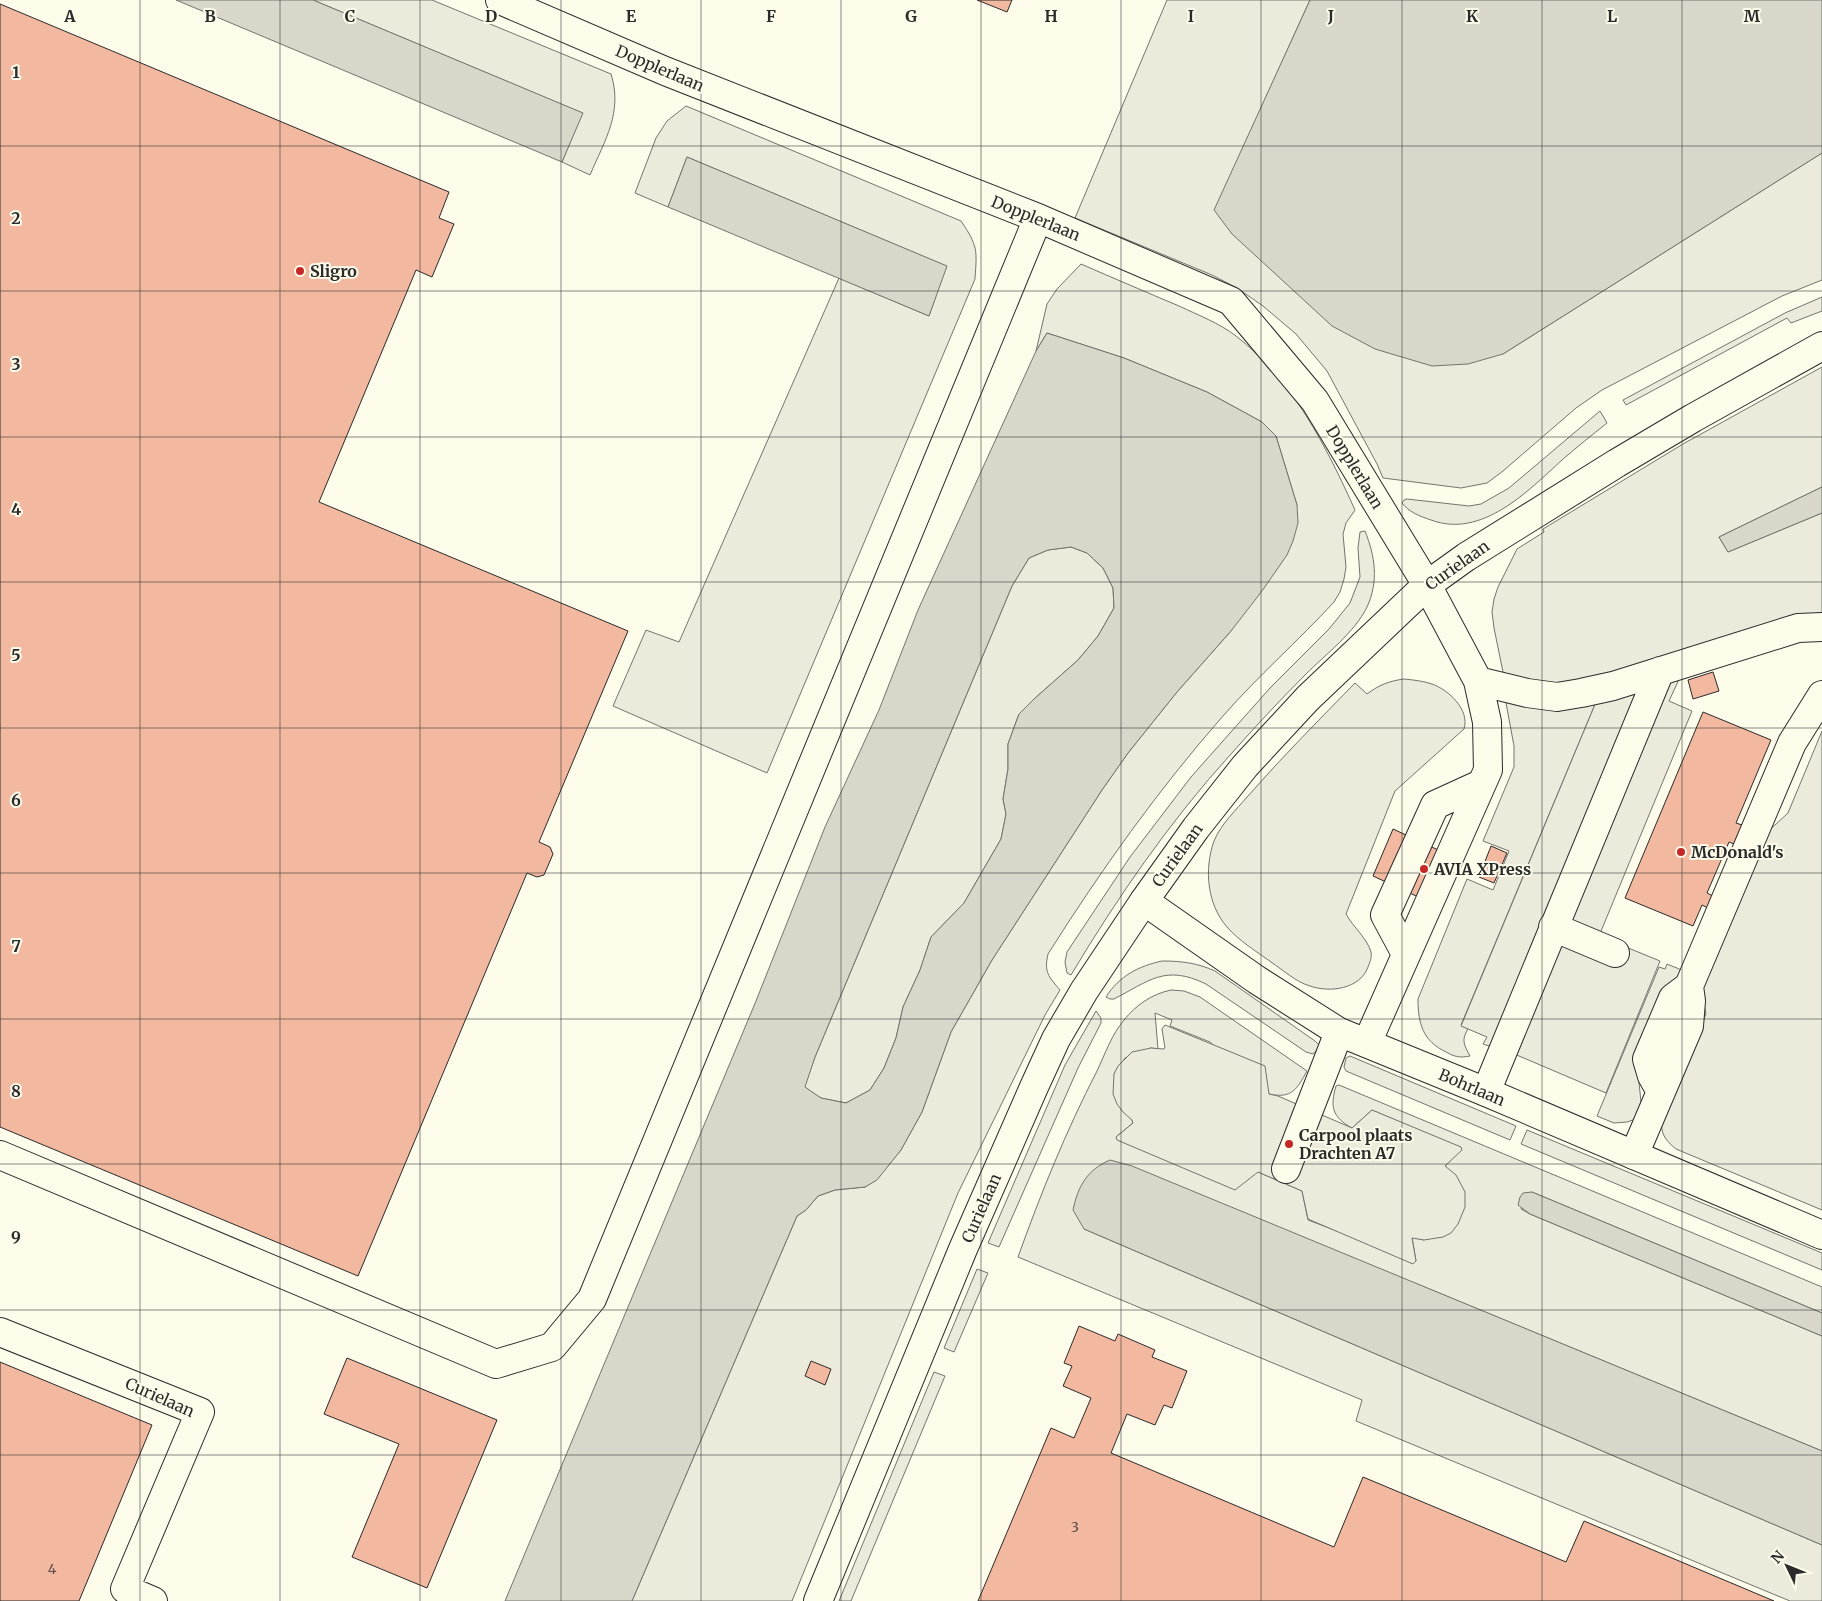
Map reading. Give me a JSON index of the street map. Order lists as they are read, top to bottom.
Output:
{
  "streets": {
    "street": ["Dopplerlaan", "Curielaan", "Bohrlaan"]
  },
  "crossings": [
    ["Dopplerlaan", "Curielaan"],
    ["Dopplerlaan", "Bohrlaan"],
    ["Curielaan", "Bohrlaan"]
  ],
  "places": [
    "Sligro",
    "McDonald's",
    "AVIA XPress",
    "Carpool plaats Drachten A7"
  ],
  "house_numbers": ["3", "4"],
  "north": "top left",
  "grid": {
    "columns": [
      "A",
      "B",
      "C",
      "D",
      "E",
      "F",
      "G",
      "H",
      "I",
      "J",
      "K",
      "L",
      "M"
    ],
    "rows": [
      "1",
      "2",
      "3",
      "4",
      "5",
      "6",
      "7",
      "8",
      "9"
    ]
  }
}
